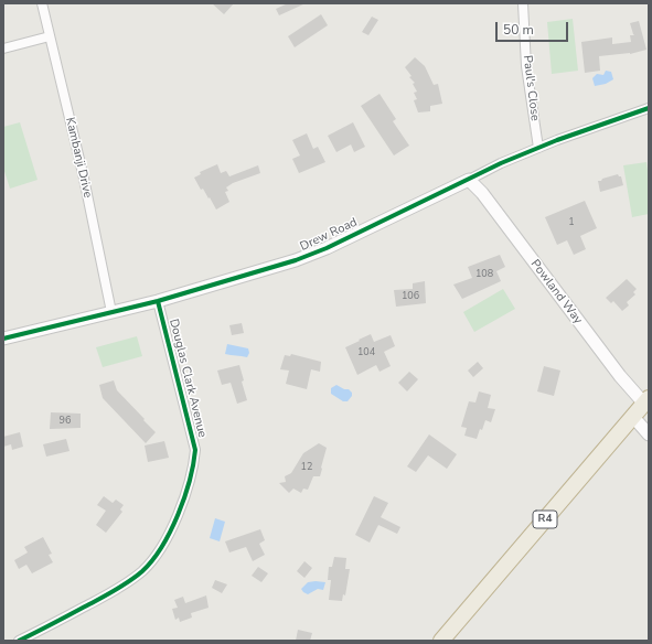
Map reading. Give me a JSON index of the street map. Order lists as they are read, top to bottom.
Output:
{
  "streets": {
    "highway": ["R4"],
    "street": [
      "Paul's Close",
      "Kambanji Drive",
      "Drew Road",
      "Powland Way",
      "Douglas Clark Avenue"
    ]
  },
  "crossings": [
    ["Paul's Close", "Drew Road"],
    ["Kambanji Drive", "Drew Road"],
    ["Drew Road", "Powland Way"],
    ["Drew Road", "Douglas Clark Avenue"],
    ["Powland Way", "R4"]
  ],
  "house_numbers": [
    "1",
    "108",
    "106",
    "104",
    "96",
    "12"
  ],
  "scale_bar": "50 m"
}
